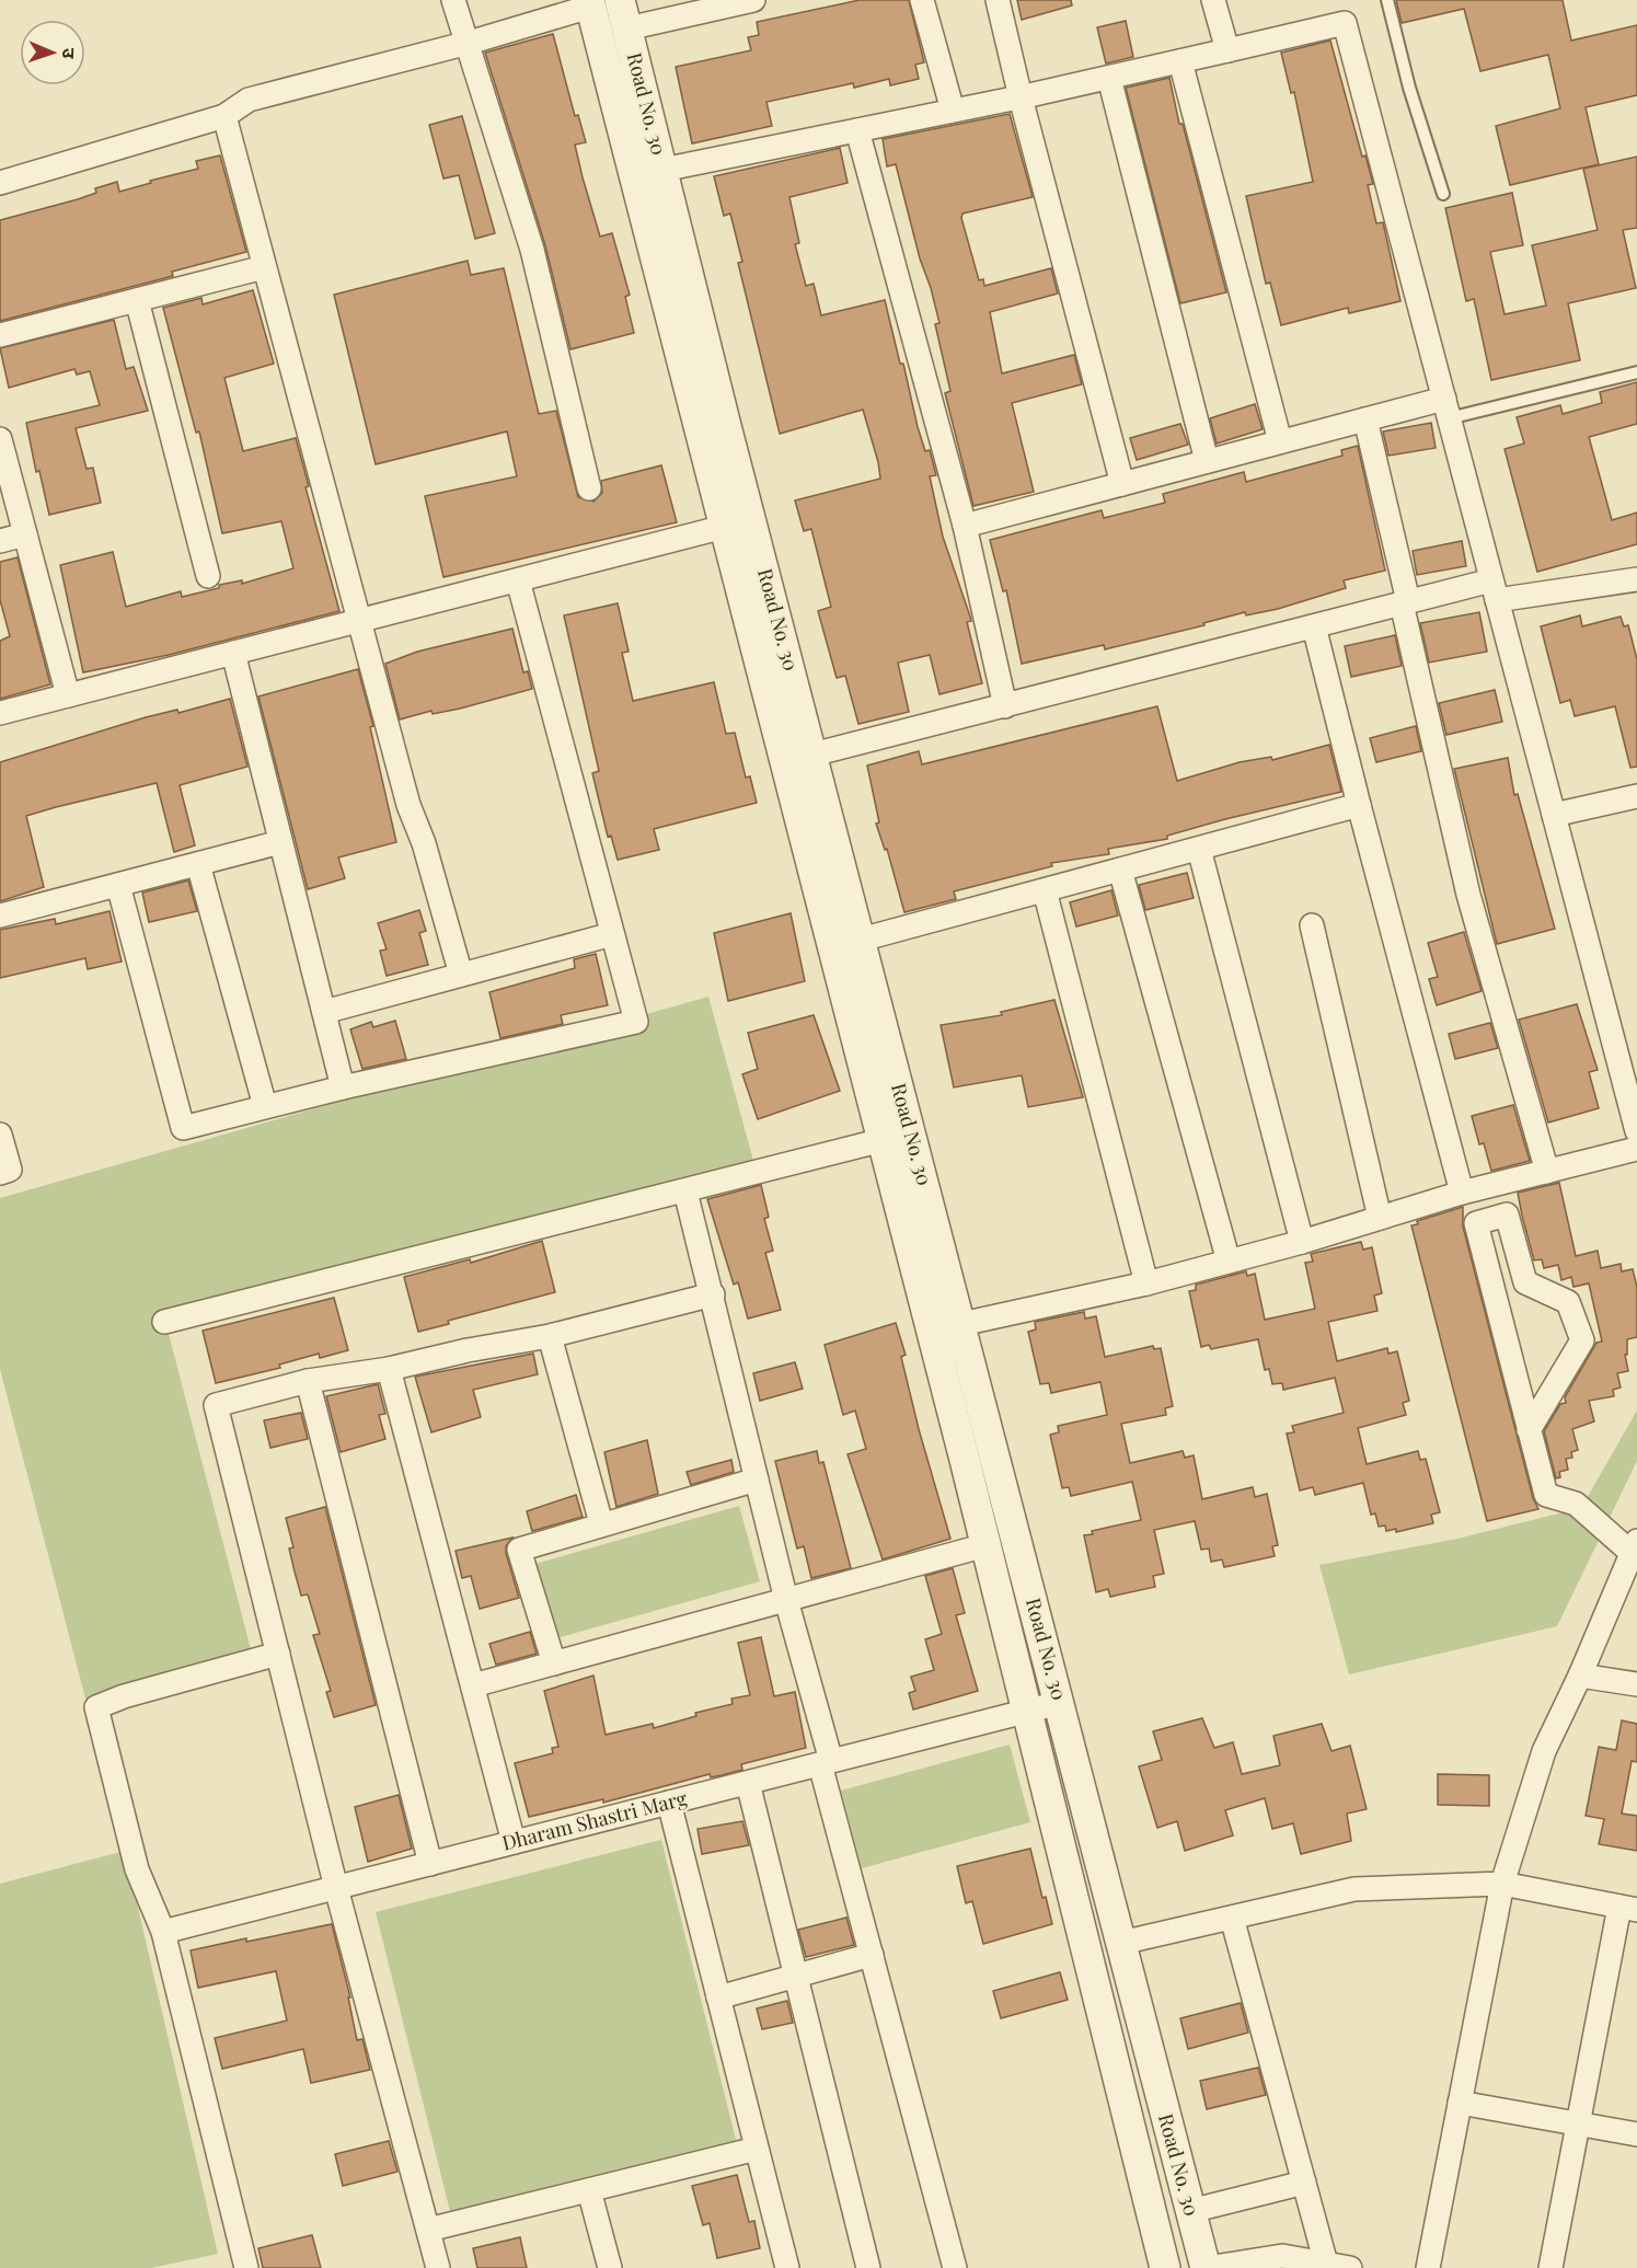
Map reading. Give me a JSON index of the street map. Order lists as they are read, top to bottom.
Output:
{
  "streets": {
    "street": ["Road No. 30", "Dharam Shastri Marg"]
  },
  "crossings": [
    ["Road No. 30", "Dharam Shastri Marg"]
  ],
  "north": "right"
}
